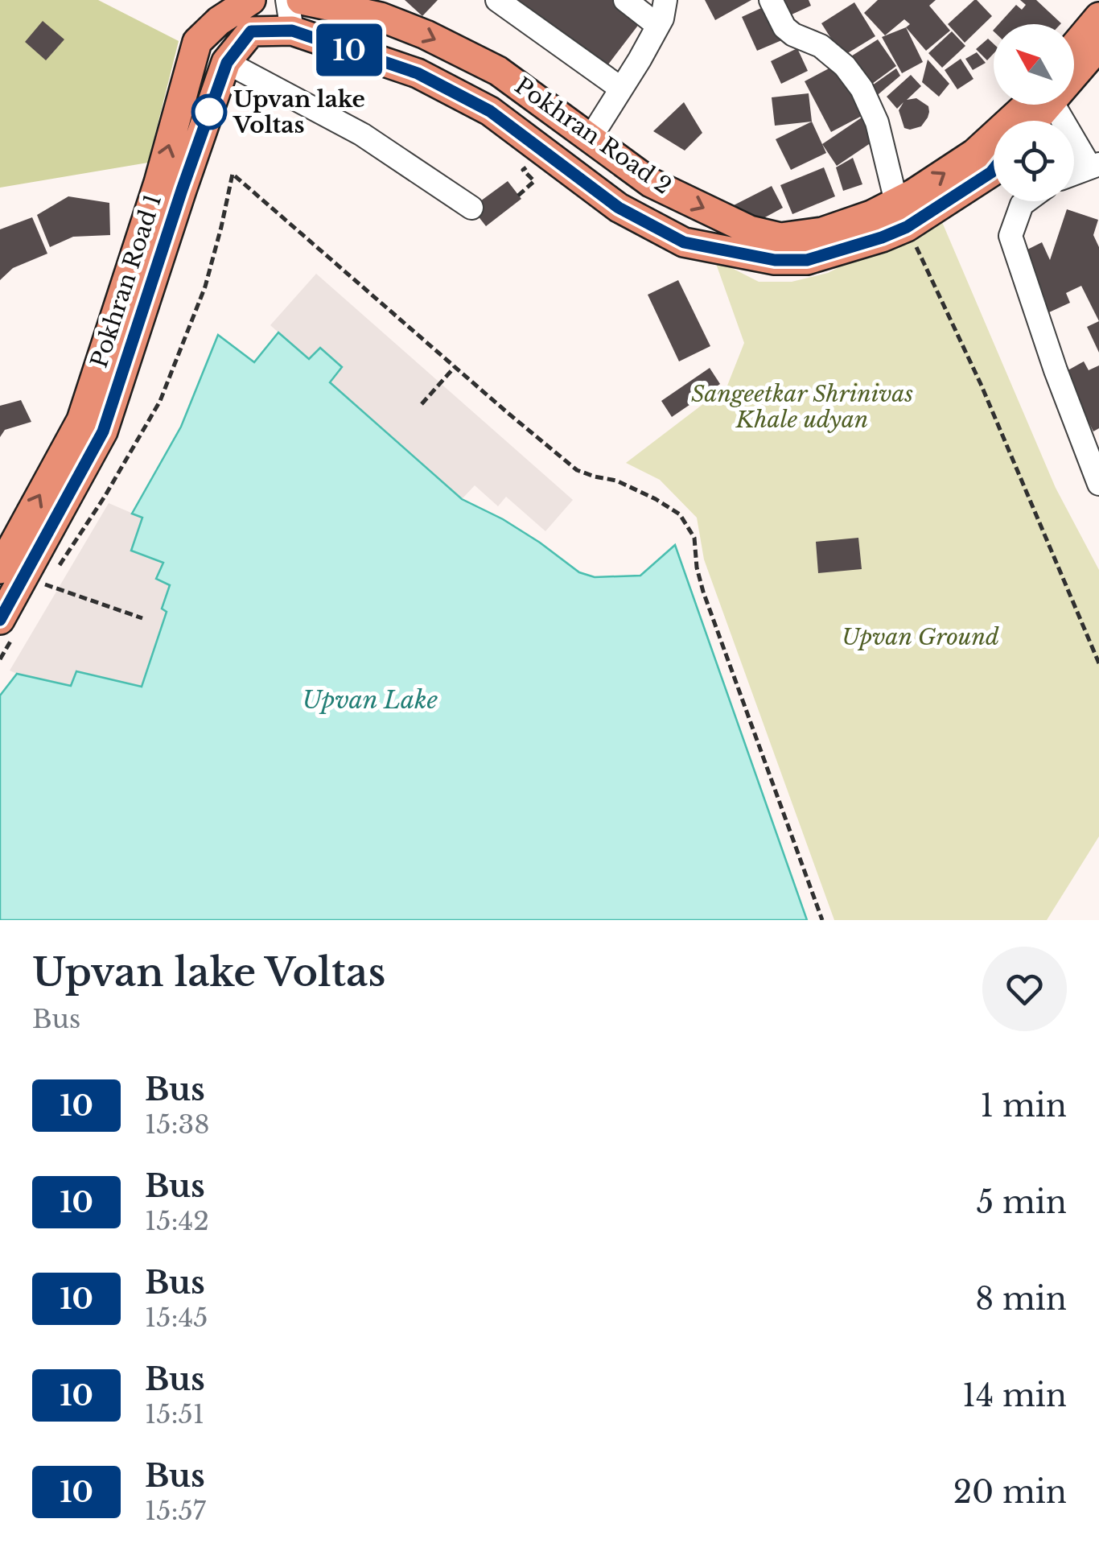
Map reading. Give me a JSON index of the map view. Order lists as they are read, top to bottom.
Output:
{
  "streets": {
    "main road": ["Pokhran Road 2", "Pokhran Road 1"]
  },
  "crossings": [
    ["Pokhran Road 2", "Pokhran Road 1"]
  ],
  "water": ["Upvan Lake"],
  "parks": ["Sangeetkar Shrinivas Khale udyan", "Upvan Ground"],
  "places": ["Upvan lake Voltas"],
  "lines": ["bus line 10"],
  "north": "top left",
  "page": {
    "on_map": "10",
    "heading": ["Upvan lake Voltas", "Bus"],
    "list": [
      {
        "mark": "10",
        "name": "Bus",
        "note": "15:38",
        "value": "1 min"
      },
      {
        "mark": "10",
        "name": "Bus",
        "note": "15:42",
        "value": "5 min"
      },
      {
        "mark": "10",
        "name": "Bus",
        "note": "15:45",
        "value": "8 min"
      },
      {
        "mark": "10",
        "name": "Bus",
        "note": "15:51",
        "value": "14 min"
      },
      {
        "mark": "10",
        "name": "Bus",
        "note": "15:57",
        "value": "20 min"
      }
    ]
  }
}
